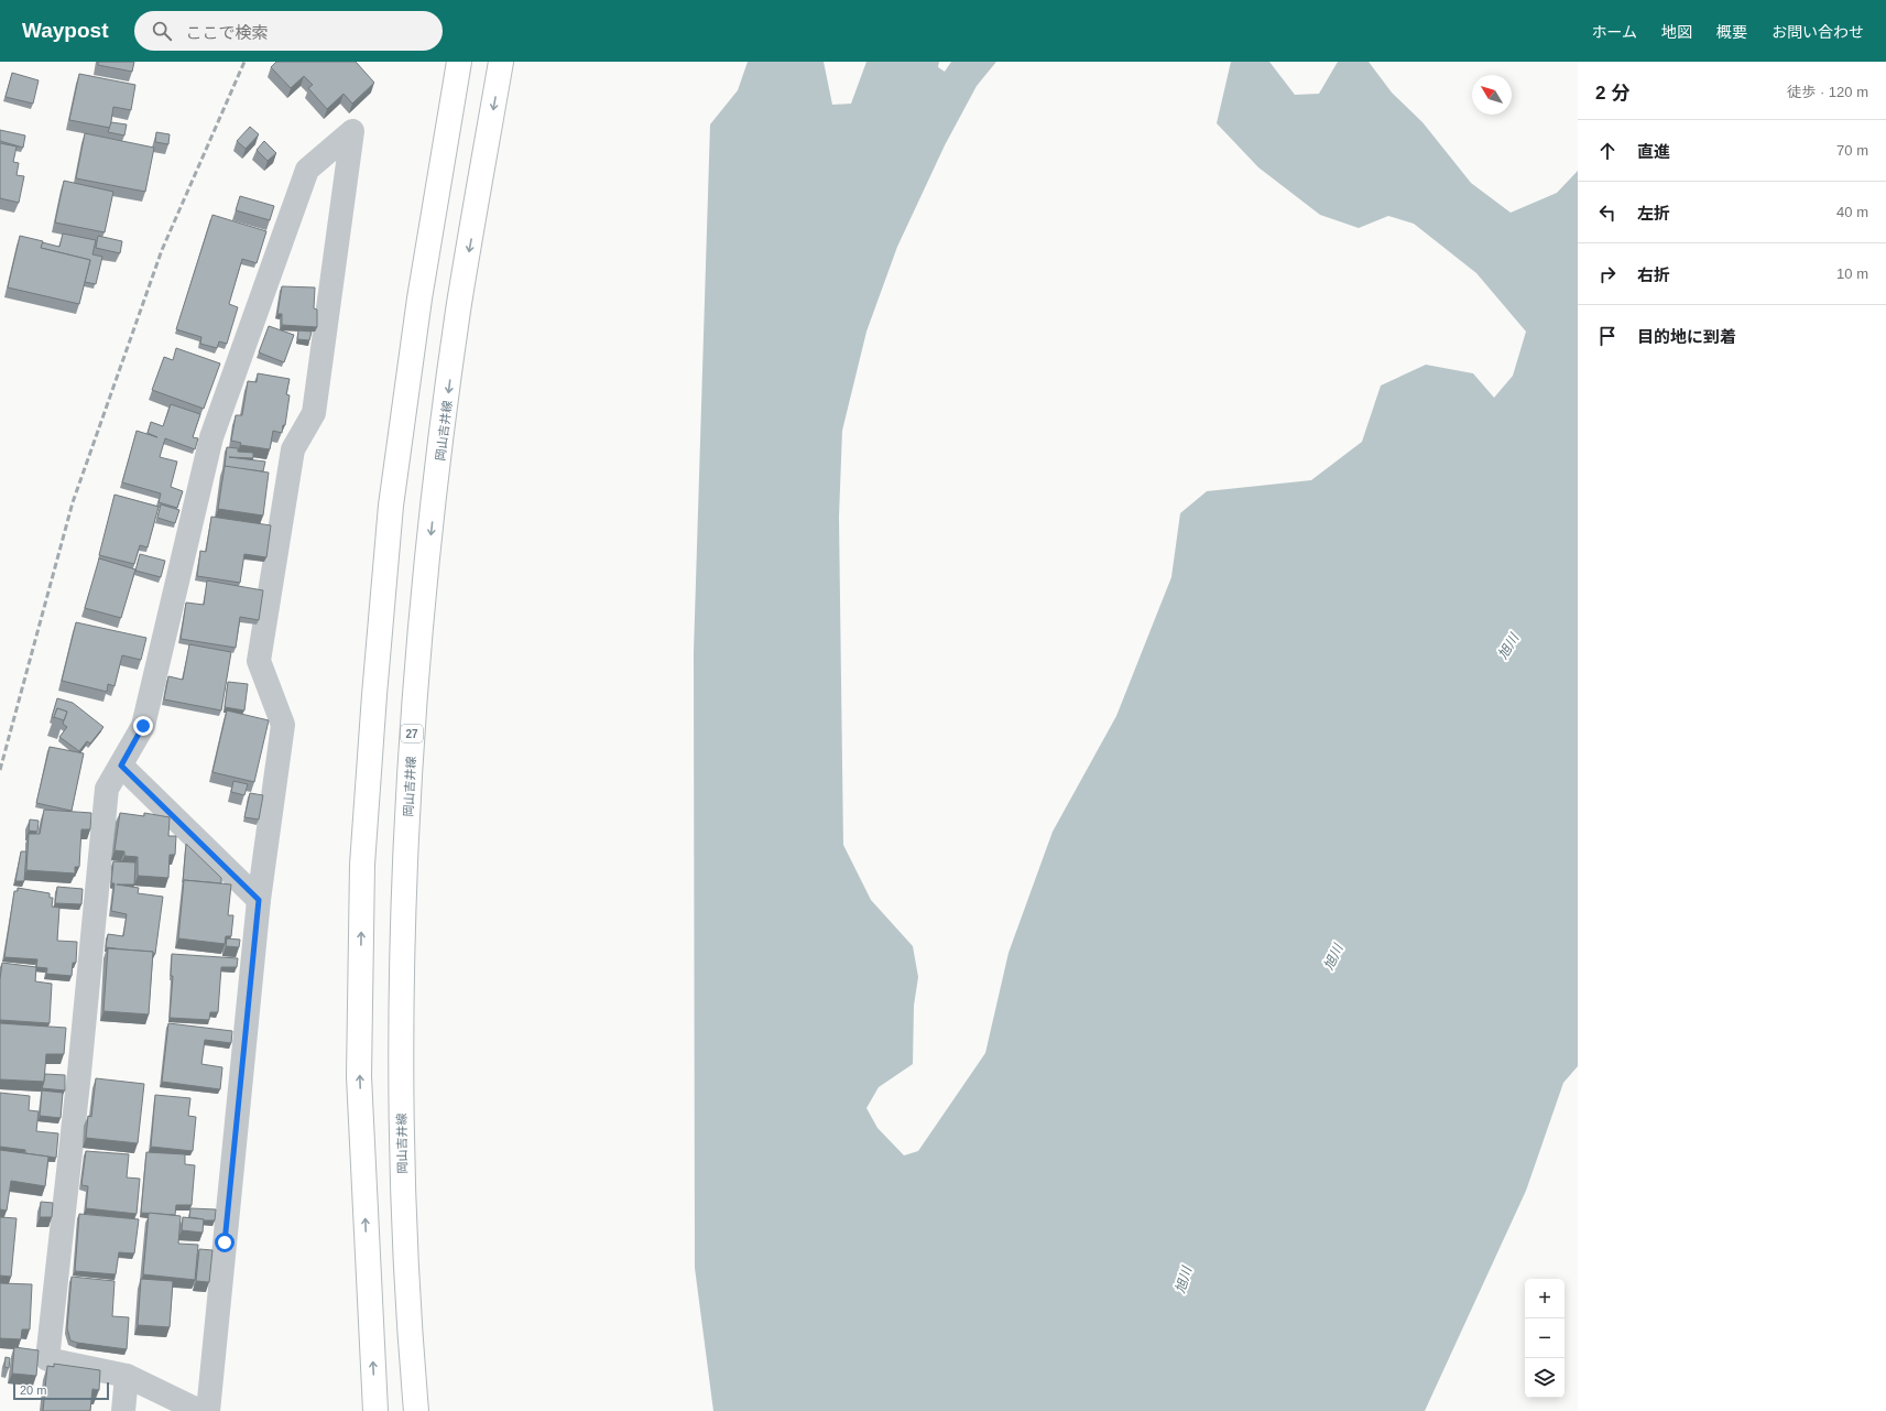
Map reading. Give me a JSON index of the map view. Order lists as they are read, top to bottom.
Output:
{
  "streets": {
    "main road": ["岡山吉井線", "27"]
  },
  "water": ["旭川"],
  "scale_bar": "20 m",
  "north": "top left",
  "page": {
    "header": "Waypost",
    "search": "ここで検索",
    "nav": [
      "ホーム",
      "地図",
      "概要",
      "お問い合わせ"
    ],
    "heading": ["2 分", "徒歩 · 120 m"],
    "list": [
      ["直進", "70 m"],
      ["左折", "40 m"],
      ["右折", "10 m"],
      "目的地に到着"
    ],
    "map_buttons": ["+", "−"],
    "scale": "20 m"
  }
}
